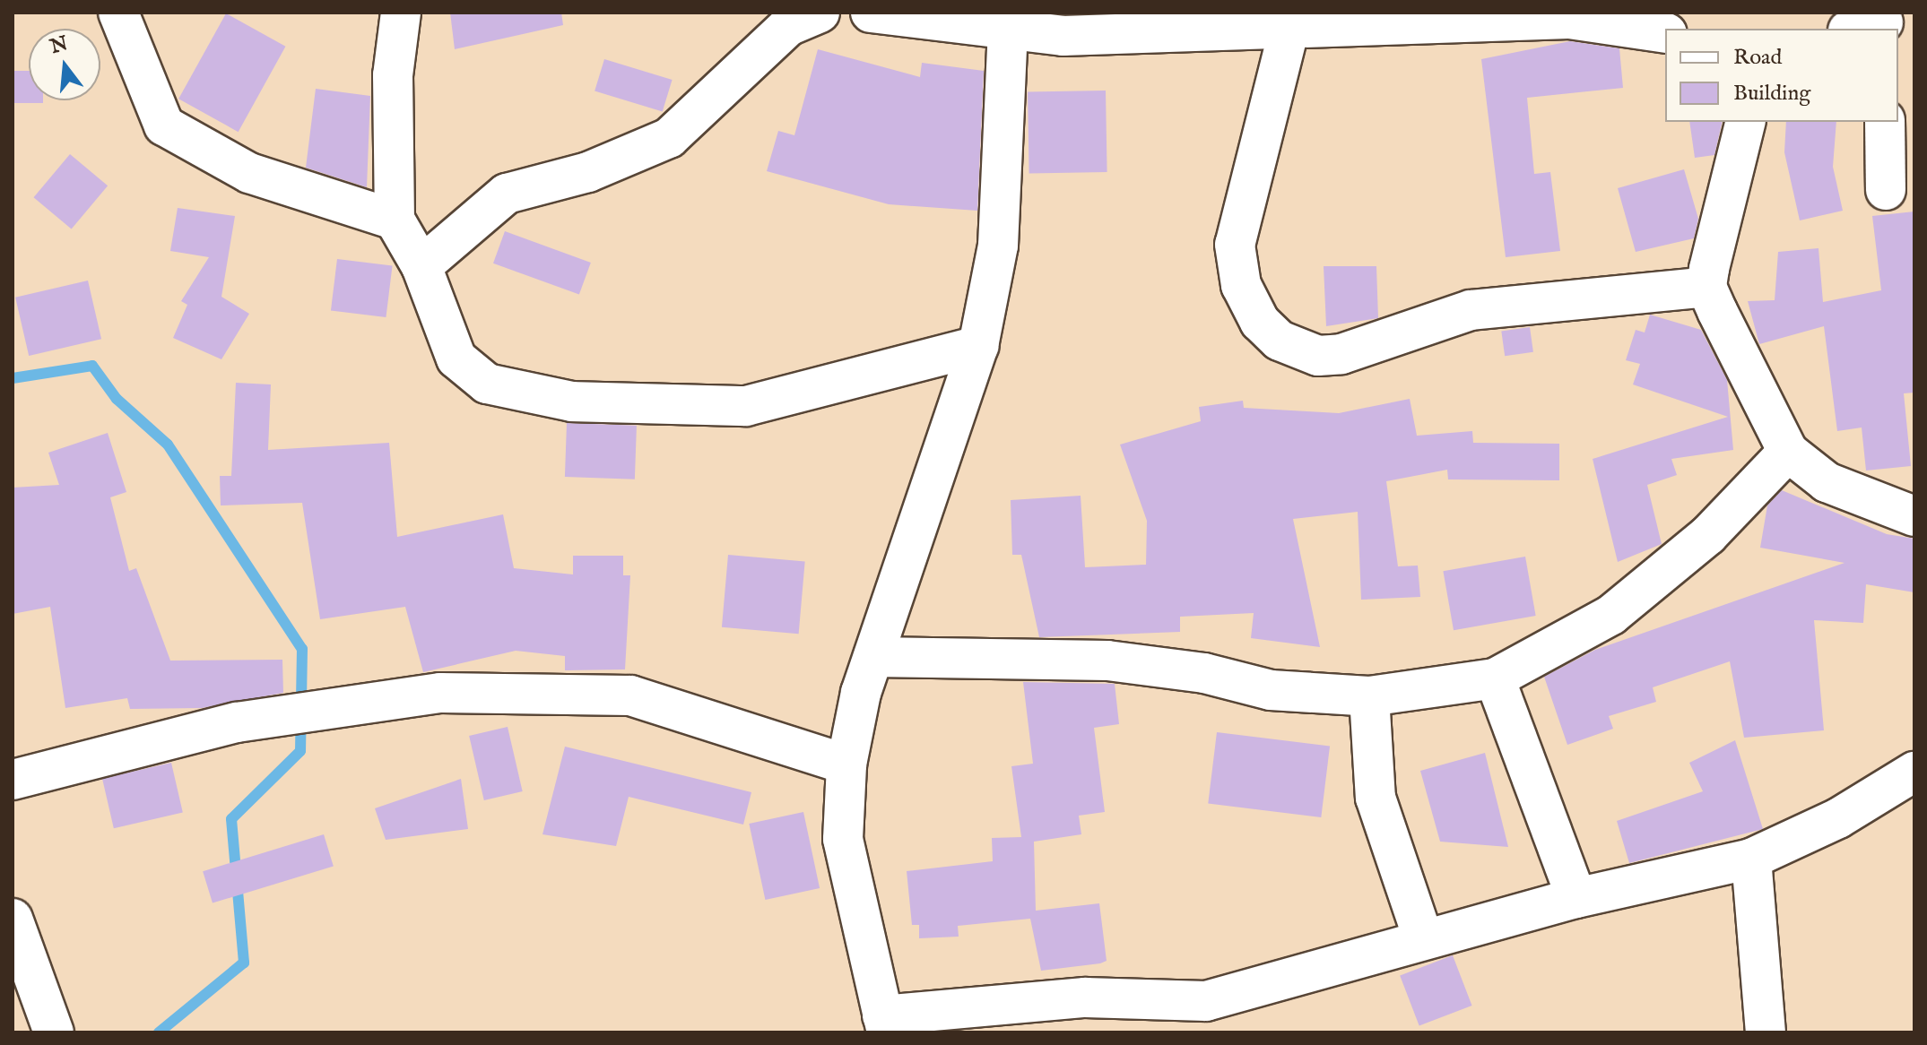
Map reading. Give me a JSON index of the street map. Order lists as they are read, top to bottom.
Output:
{
  "legend": ["Road", "Building"],
  "north": "top"
}
